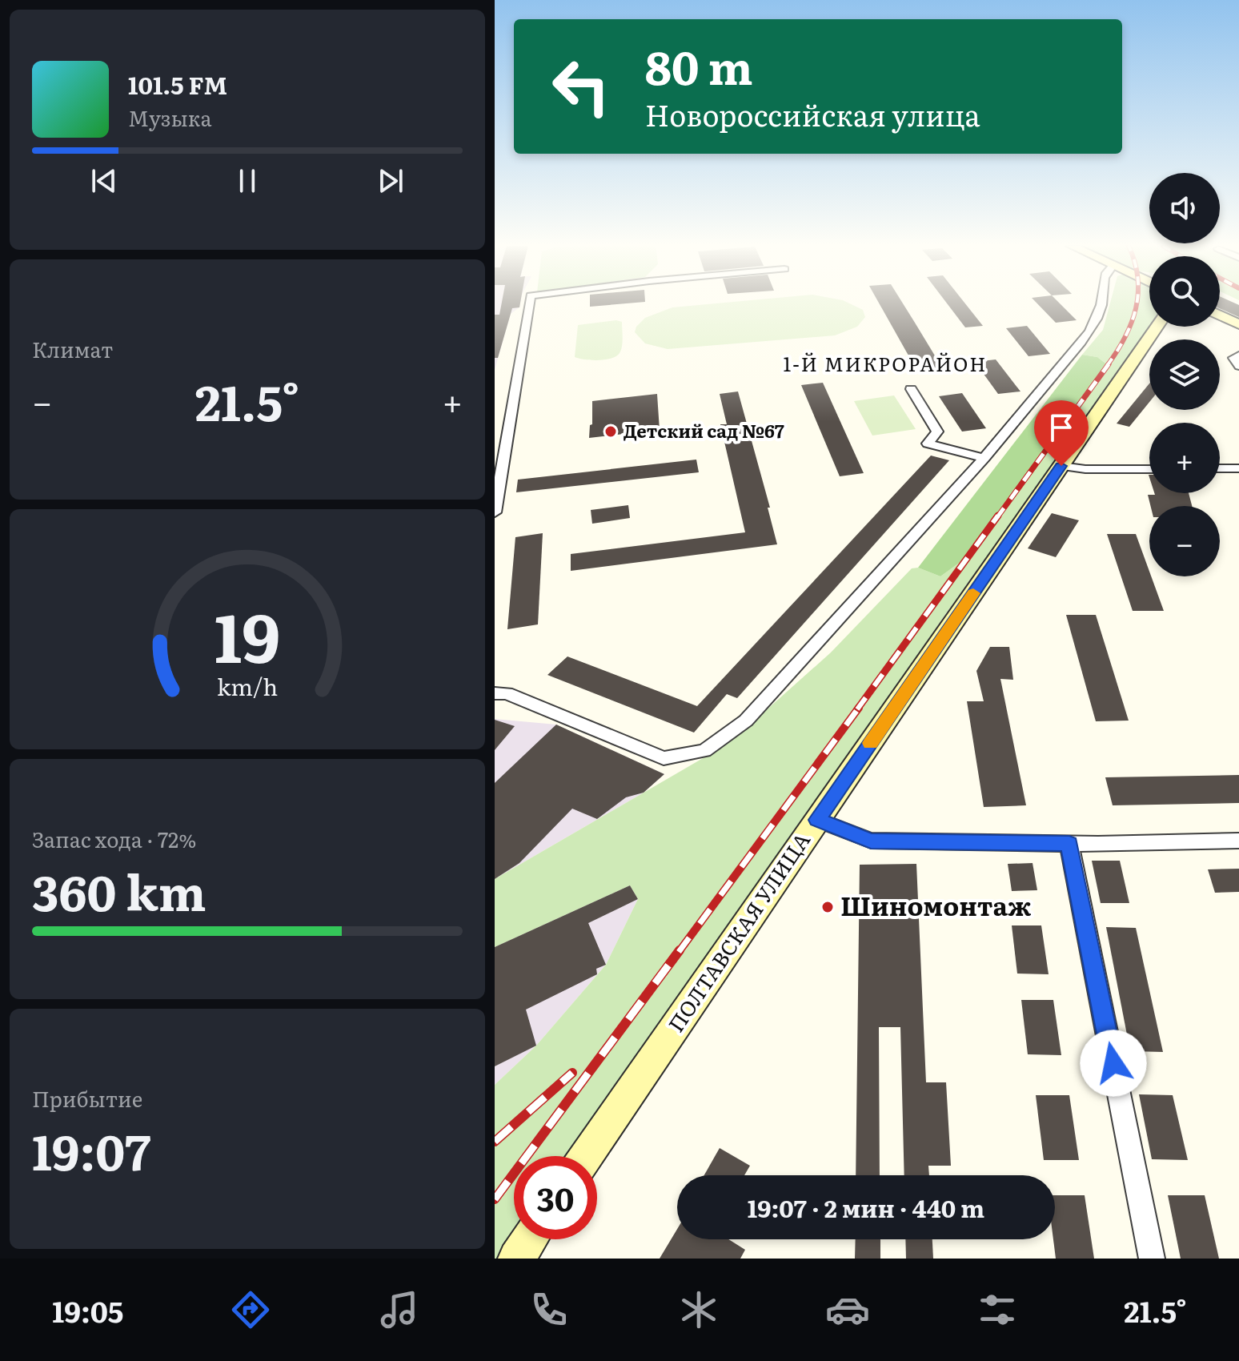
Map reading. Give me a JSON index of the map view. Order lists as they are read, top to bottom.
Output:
{
  "streets": {
    "street": ["ПОЛТАВСКАЯ УЛИЦА"]
  },
  "districts": ["1-Й МИКРОРАЙОН"],
  "places": ["Детский сад №67", "Шиномонтаж"],
  "page": {
    "turn": ["80 m", "Новороссийская улица"],
    "song": ["101.5 FM", "Музыка"],
    "map_buttons": ["+", "−"],
    "tile": [
      "Климат",
      ["Запас хода · 72%", "360 km"],
      ["Прибытие", "19:07"]
    ],
    "heat": ["−", "21.5°", "+"],
    "limit": "30",
    "trip": "19:07 · 2 мин · 440 m",
    "tabs": ["19:05", "21.5°"],
    "gauge": ["19", "km/h"]
  }
}
